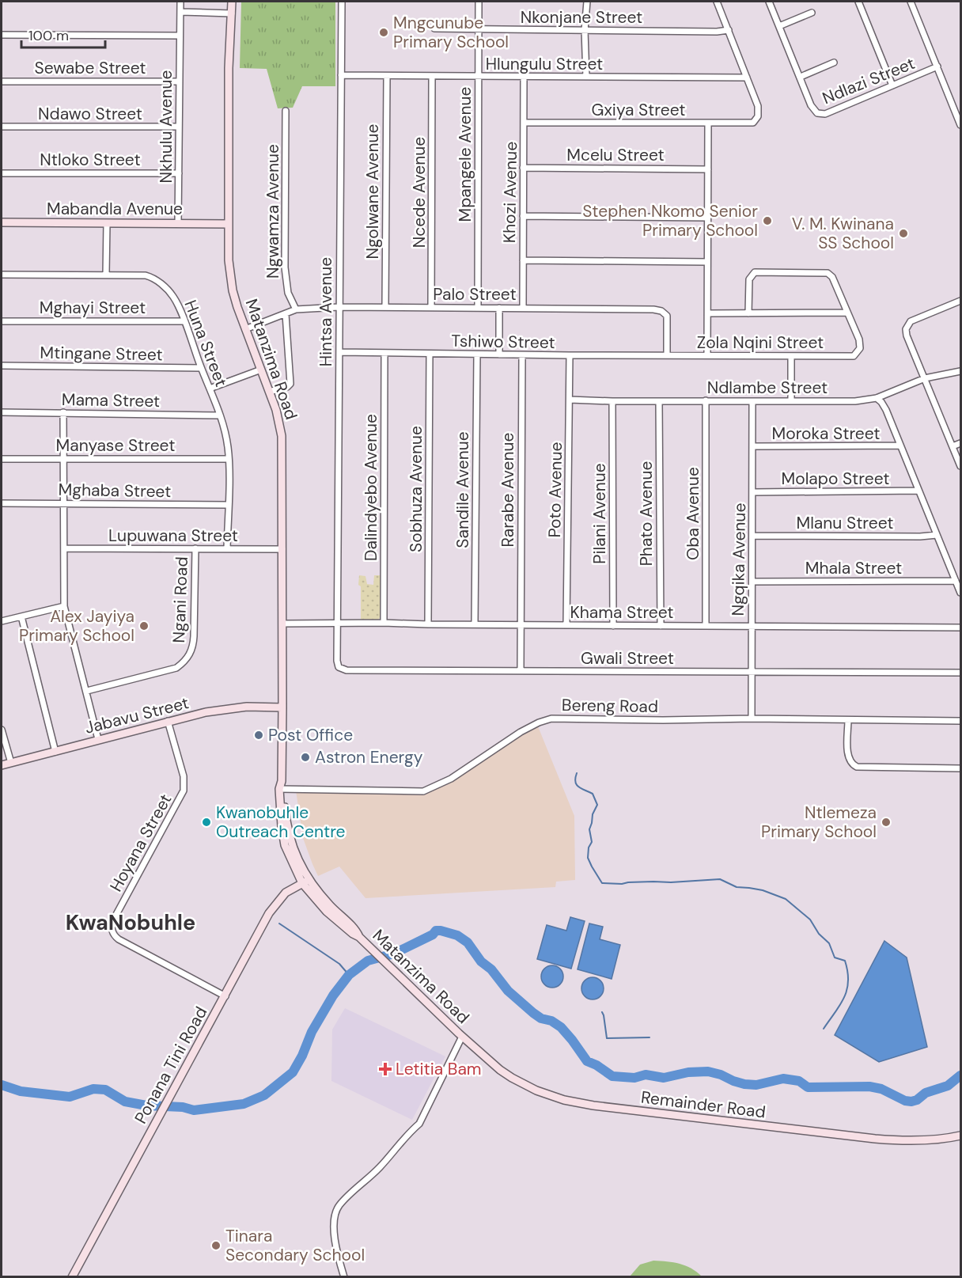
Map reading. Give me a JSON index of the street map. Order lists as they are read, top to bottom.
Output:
{
  "streets": {
    "street": [
      "Nkonjane Street",
      "Hlungulu Street",
      "Sewabe Street",
      "Ndlazi Street",
      "Gxiya Street",
      "Ndawo Street",
      "Nkhulu Avenue",
      "Mpangele Avenue",
      "Mcelu Street",
      "Ntloko Street",
      "Ngolwane Avenue",
      "Ncede Avenue",
      "Khozi Avenue",
      "Mabandla Avenue",
      "Ngwamza Avenue",
      "Palo Street",
      "Mghayi Street",
      "Hintsa Avenue",
      "Tshiwo Street",
      "Zola Nqini Street",
      "Huna Street",
      "Mtingane Street",
      "Matanzima Road",
      "Ndlambe Street",
      "Mama Street",
      "Moroka Street",
      "Manyase Street",
      "Molapo Street",
      "Dalindyebo Avenue",
      "Sobhuza Avenue",
      "Sandile Avenue",
      "Rarabe Avenue",
      "Poto Avenue",
      "Mghaba Street",
      "Pilani Avenue",
      "Phato Avenue",
      "Oba Avenue",
      "Mlanu Street",
      "Lupuwana Street",
      "Ngqika Avenue",
      "Mhala Street",
      "Ngani Road",
      "Khama Street",
      "Gwali Street",
      "Bereng Road",
      "Jabavu Street",
      "Hoyana Street",
      "Ponana Tini Road",
      "Remainder Road"
    ]
  },
  "crossings": [
    ["Nkonjane Street", "Mpangele Avenue"],
    ["Hlungulu Street", "Gxiya Street"],
    ["Hlungulu Street", "Mpangele Avenue"],
    ["Hlungulu Street", "Ngolwane Avenue"],
    ["Hlungulu Street", "Ncede Avenue"],
    ["Hlungulu Street", "Khozi Avenue"],
    ["Hlungulu Street", "Hintsa Avenue"],
    ["Sewabe Street", "Nkhulu Avenue"],
    ["Gxiya Street", "Khozi Avenue"],
    ["Ndawo Street", "Nkhulu Avenue"],
    ["Nkhulu Avenue", "Ntloko Street"],
    ["Nkhulu Avenue", "Mabandla Avenue"],
    ["Mpangele Avenue", "Palo Street"],
    ["Mcelu Street", "Khozi Avenue"],
    ["Ngolwane Avenue", "Palo Street"],
    ["Ncede Avenue", "Palo Street"],
    ["Khozi Avenue", "Palo Street"],
    ["Mabandla Avenue", "Matanzima Road"],
    ["Ngwamza Avenue", "Palo Street"],
    ["Palo Street", "Hintsa Avenue"],
    ["Palo Street", "Tshiwo Street"],
    ["Palo Street", "Zola Nqini Street"],
    ["Palo Street", "Matanzima Road"],
    ["Mghayi Street", "Huna Street"],
    ["Hintsa Avenue", "Tshiwo Street"],
    ["Hintsa Avenue", "Khama Street"],
    ["Hintsa Avenue", "Gwali Street"],
    ["Tshiwo Street", "Zola Nqini Street"],
    ["Tshiwo Street", "Dalindyebo Avenue"],
    ["Tshiwo Street", "Sobhuza Avenue"],
    ["Tshiwo Street", "Sandile Avenue"],
    ["Tshiwo Street", "Rarabe Avenue"],
    ["Tshiwo Street", "Poto Avenue"],
    ["Huna Street", "Mtingane Street"],
    ["Huna Street", "Mama Street"],
    ["Huna Street", "Manyase Street"],
    ["Huna Street", "Mghaba Street"],
    ["Huna Street", "Lupuwana Street"],
    ["Matanzima Road", "Lupuwana Street"],
    ["Matanzima Road", "Khama Street"],
    ["Matanzima Road", "Bereng Road"],
    ["Matanzima Road", "Jabavu Street"],
    ["Matanzima Road", "Ponana Tini Road"],
    ["Matanzima Road", "Remainder Road"],
    ["Ndlambe Street", "Poto Avenue"],
    ["Ndlambe Street", "Pilani Avenue"],
    ["Ndlambe Street", "Phato Avenue"],
    ["Ndlambe Street", "Oba Avenue"],
    ["Ndlambe Street", "Ngqika Avenue"],
    ["Moroka Street", "Ngqika Avenue"],
    ["Molapo Street", "Ngqika Avenue"],
    ["Dalindyebo Avenue", "Khama Street"],
    ["Sobhuza Avenue", "Khama Street"],
    ["Sandile Avenue", "Khama Street"],
    ["Rarabe Avenue", "Khama Street"],
    ["Rarabe Avenue", "Gwali Street"],
    ["Poto Avenue", "Khama Street"],
    ["Pilani Avenue", "Khama Street"],
    ["Phato Avenue", "Khama Street"],
    ["Oba Avenue", "Khama Street"],
    ["Mlanu Street", "Ngqika Avenue"],
    ["Lupuwana Street", "Ngani Road"],
    ["Ngqika Avenue", "Mhala Street"],
    ["Ngqika Avenue", "Khama Street"],
    ["Ngqika Avenue", "Gwali Street"],
    ["Ngqika Avenue", "Bereng Road"],
    ["Khama Street", "Gwali Street"],
    ["Jabavu Street", "Hoyana Street"],
    ["Hoyana Street", "Ponana Tini Road"]
  ],
  "districts": ["KwaNobuhle"],
  "places": {
    "other": [
      "Mngcunube Primary School",
      "Stephen Nkomo Senior Primary School",
      "V. M. Kwinana SS School",
      "Alex Jayiya Primary School",
      "Post Office",
      "Astron Energy",
      "Kwanobuhle Outreach Centre",
      "Ntlemeza Primary School",
      "Tinara Secondary School"
    ],
    "health": ["Letitia Bam"]
  },
  "scale_bar": "100 m"
}
